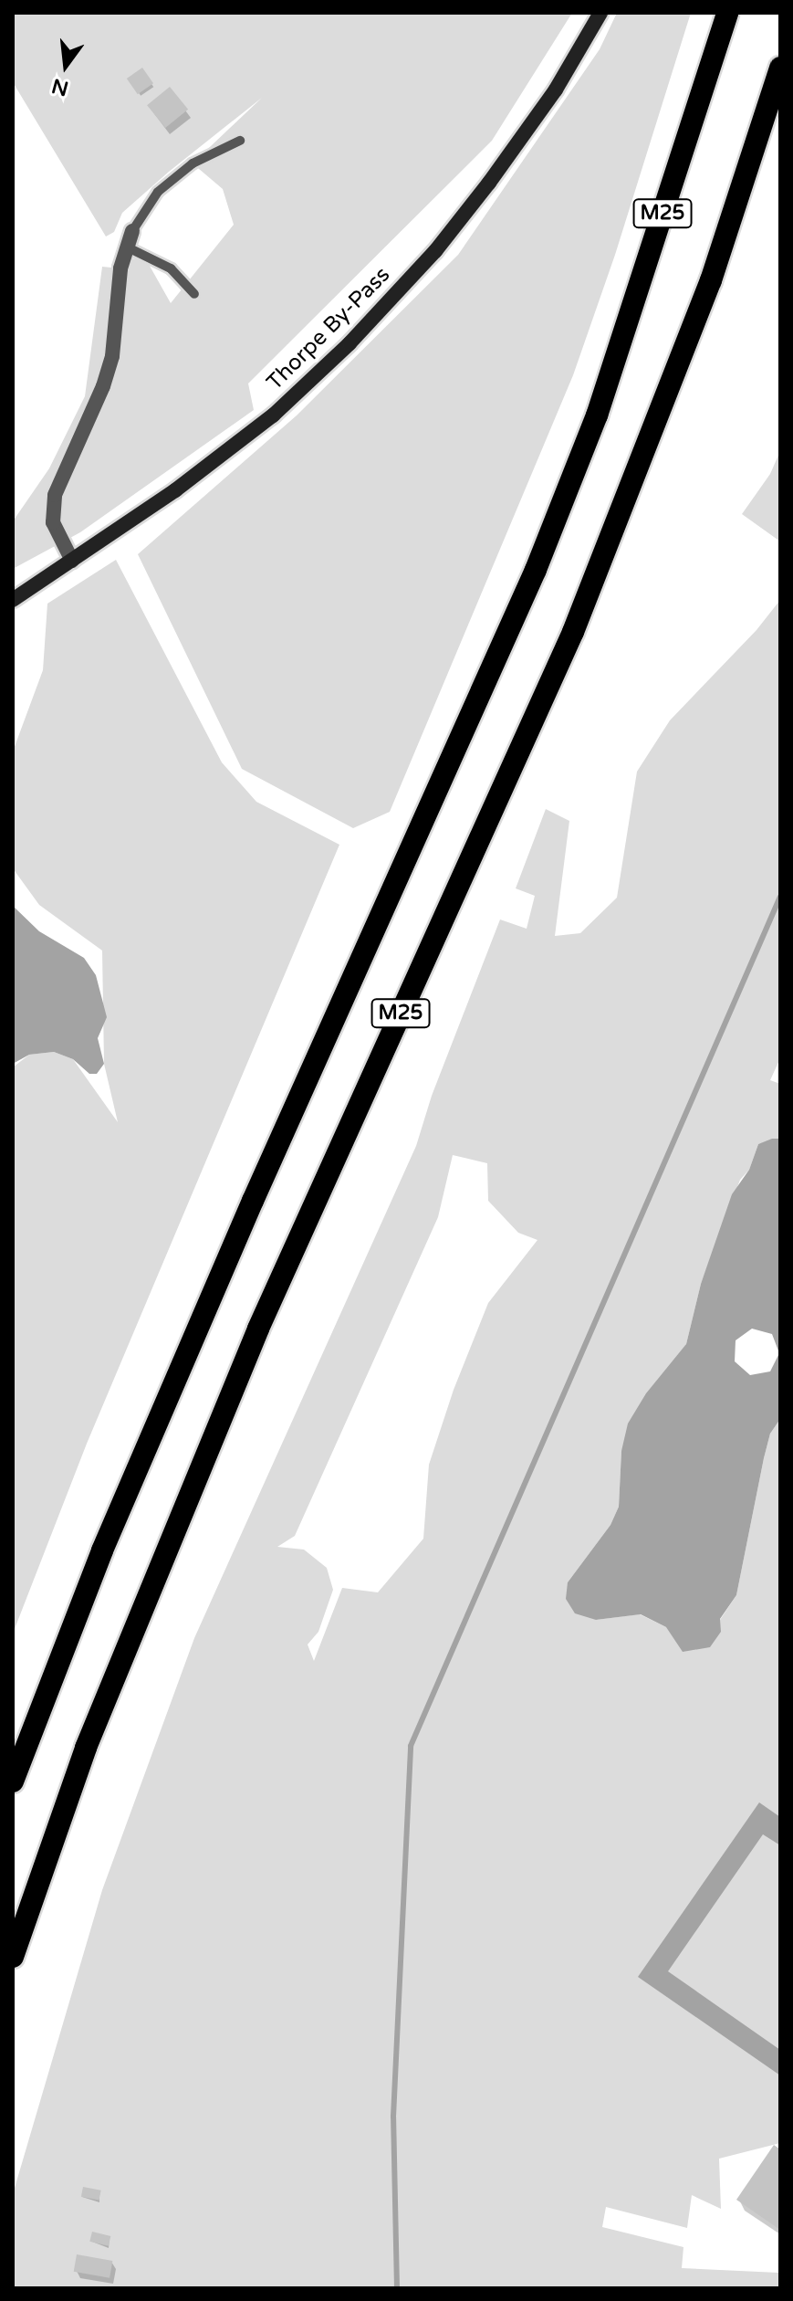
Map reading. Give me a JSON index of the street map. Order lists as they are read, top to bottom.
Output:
{
  "streets": {
    "highway": ["M25"],
    "main road": ["Thorpe By-Pass"]
  },
  "north": "bottom"
}
